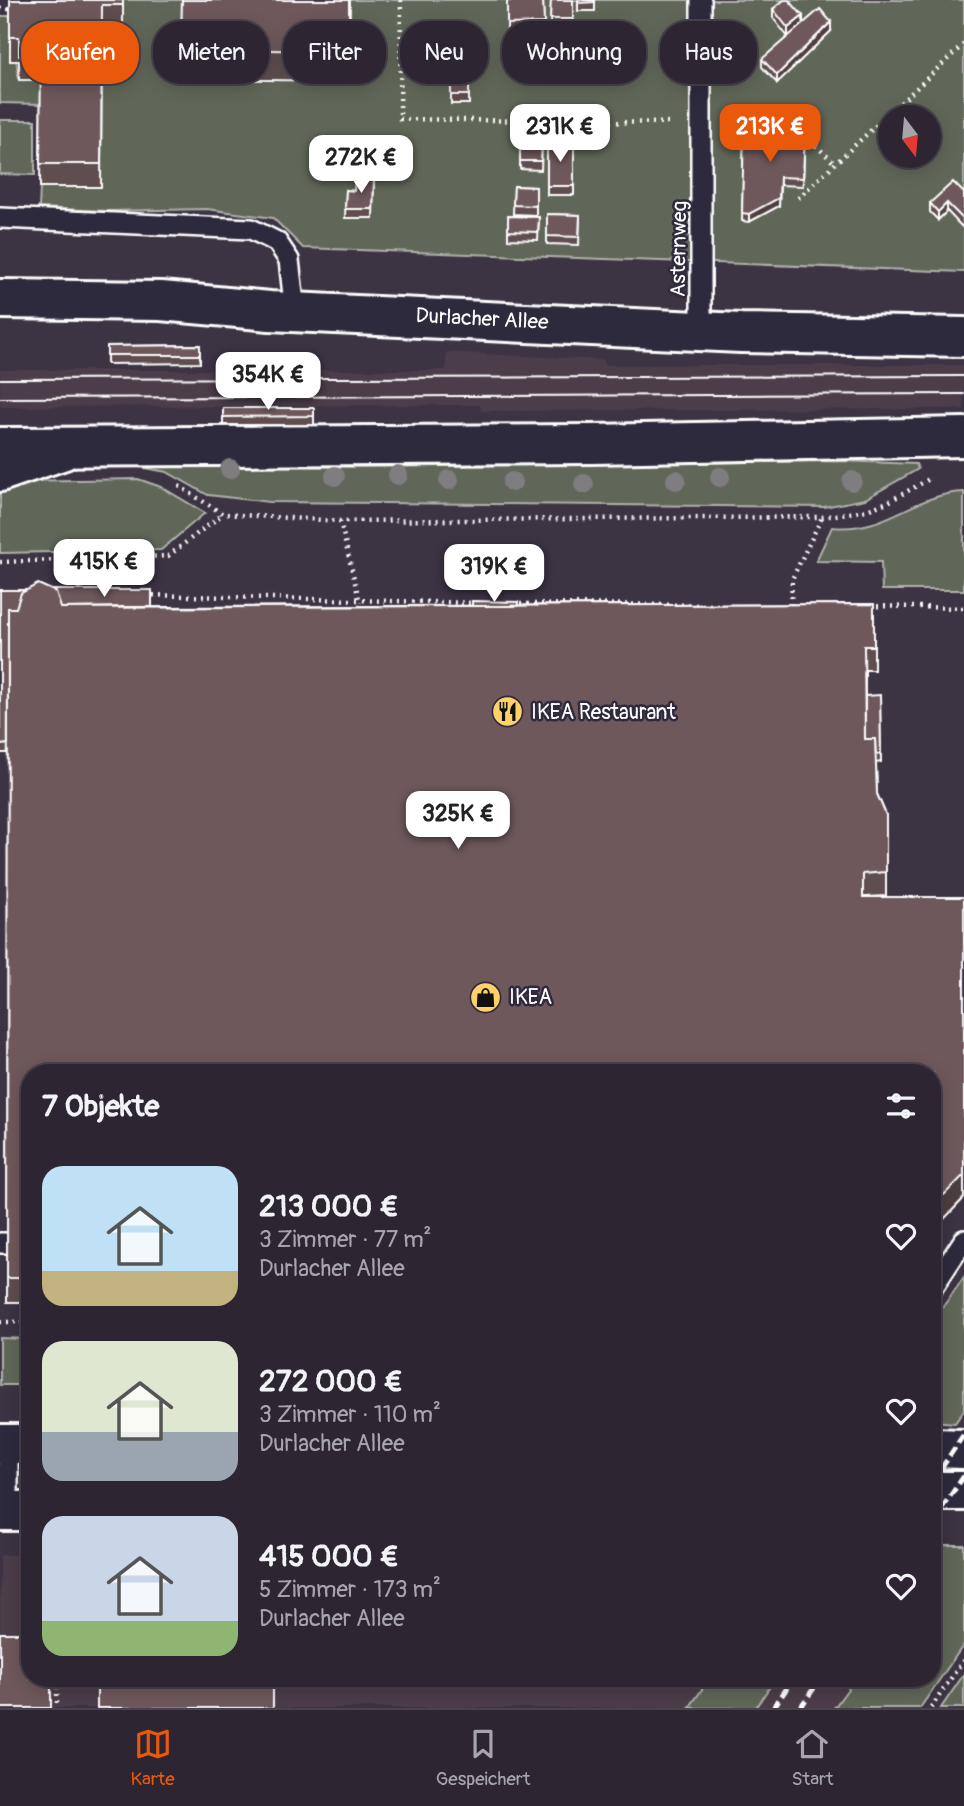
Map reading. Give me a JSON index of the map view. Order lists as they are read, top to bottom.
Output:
{
  "streets": {
    "main road": ["Durlacher Allee"],
    "lane": ["Asternweg"]
  },
  "crossings": [
    ["Asternweg", "Durlacher Allee"]
  ],
  "places": {
    "restaurant": ["IKEA Restaurant"],
    "shop": ["IKEA"]
  },
  "north": "bottom",
  "page": {
    "chip": [
      "Kaufen",
      "Mieten",
      "Filter",
      "Neu",
      "Wohnung",
      "Haus"
    ],
    "price": [
      "231K €",
      "213K €",
      "272K €",
      "354K €",
      "415K €",
      "319K €",
      "325K €"
    ],
    "heading": "7 Objekte",
    "list": [
      {
        "name": "213 000 €",
        "note": "3 Zimmer · 77 m² · Durlacher Allee"
      },
      {
        "name": "272 000 €",
        "note": "3 Zimmer · 110 m² · Durlacher Allee"
      },
      {
        "name": "415 000 €",
        "note": "5 Zimmer · 173 m² · Durlacher Allee"
      }
    ],
    "tabs": ["Karte", "Gespeichert", "Start"]
  }
}
